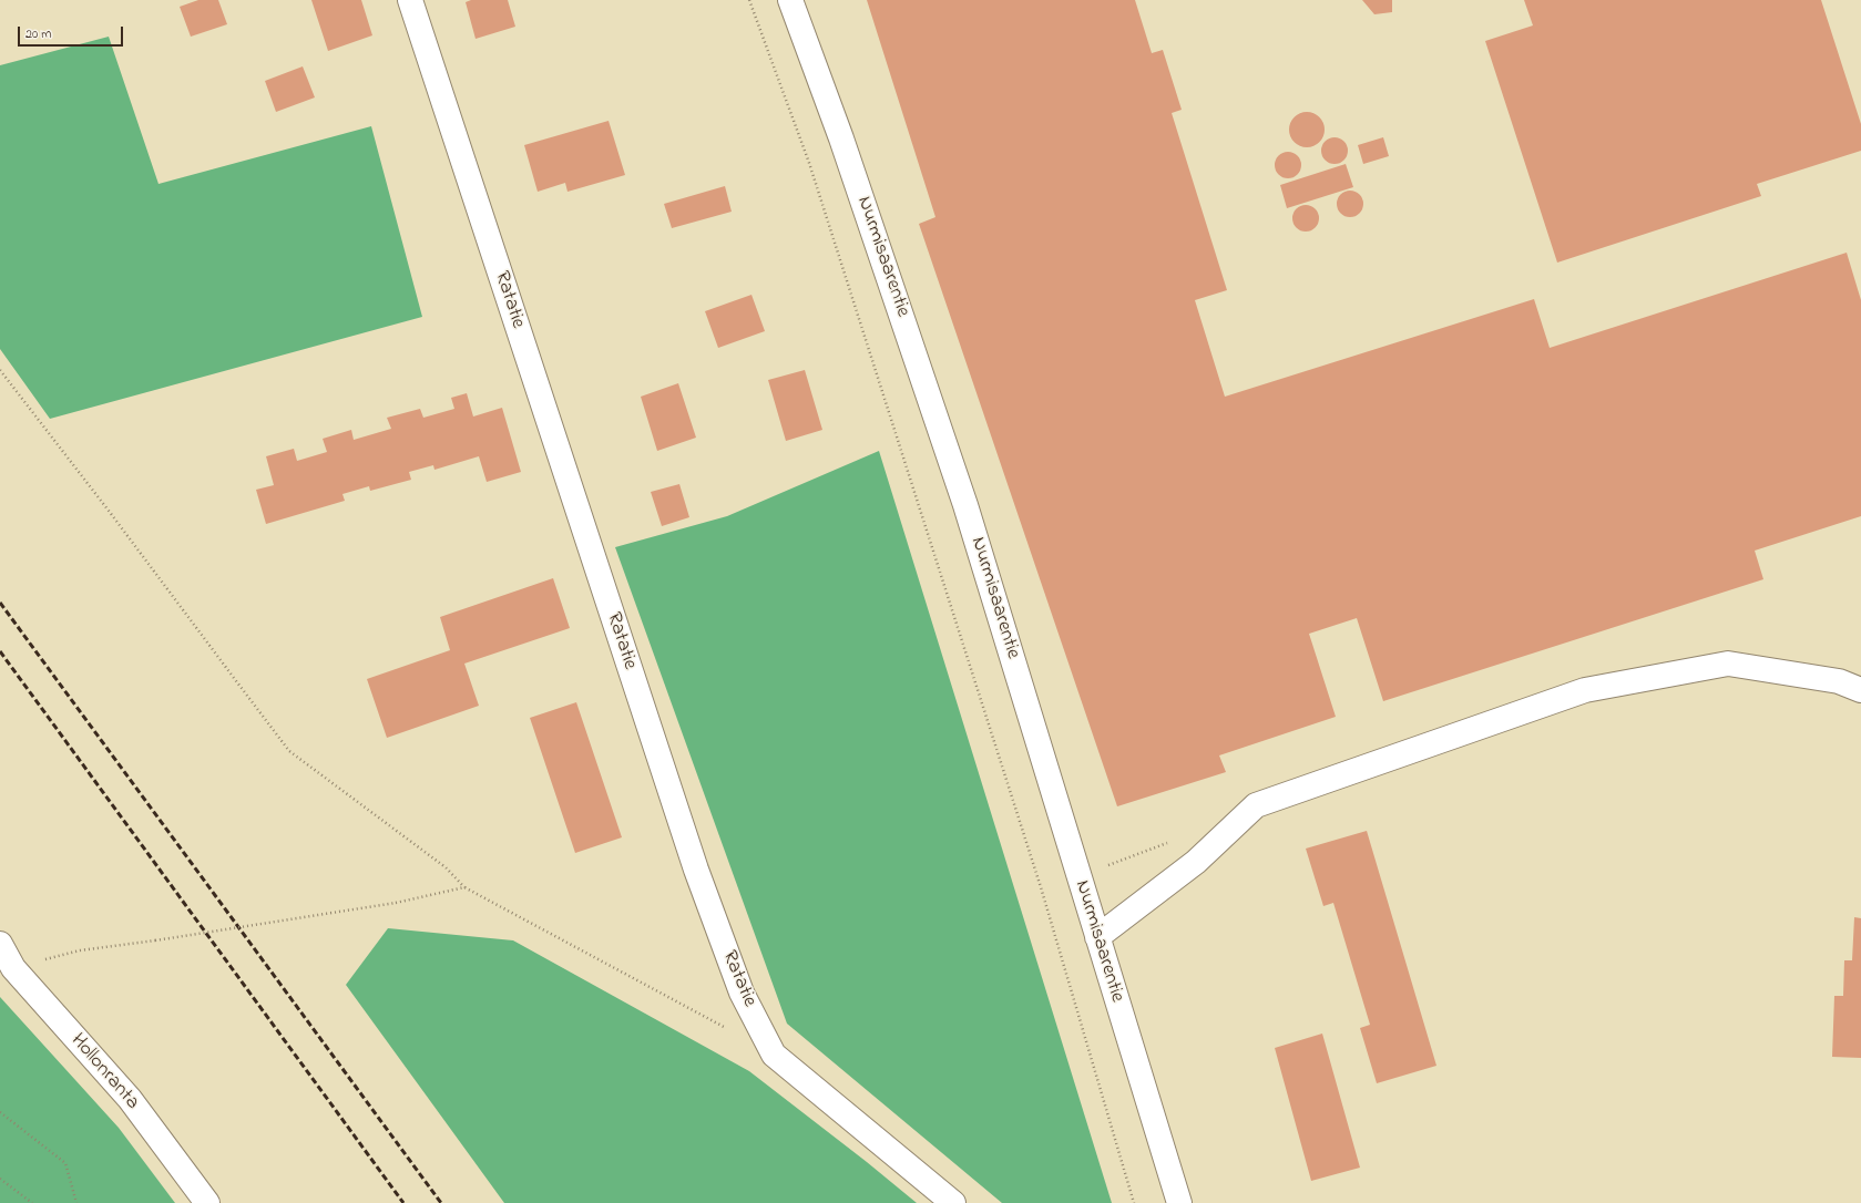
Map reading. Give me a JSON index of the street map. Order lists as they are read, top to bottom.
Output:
{
  "streets": {
    "street": ["Nurmisaarentie", "Ratatie", "Hollonranta"]
  },
  "scale_bar": "20 m"
}
